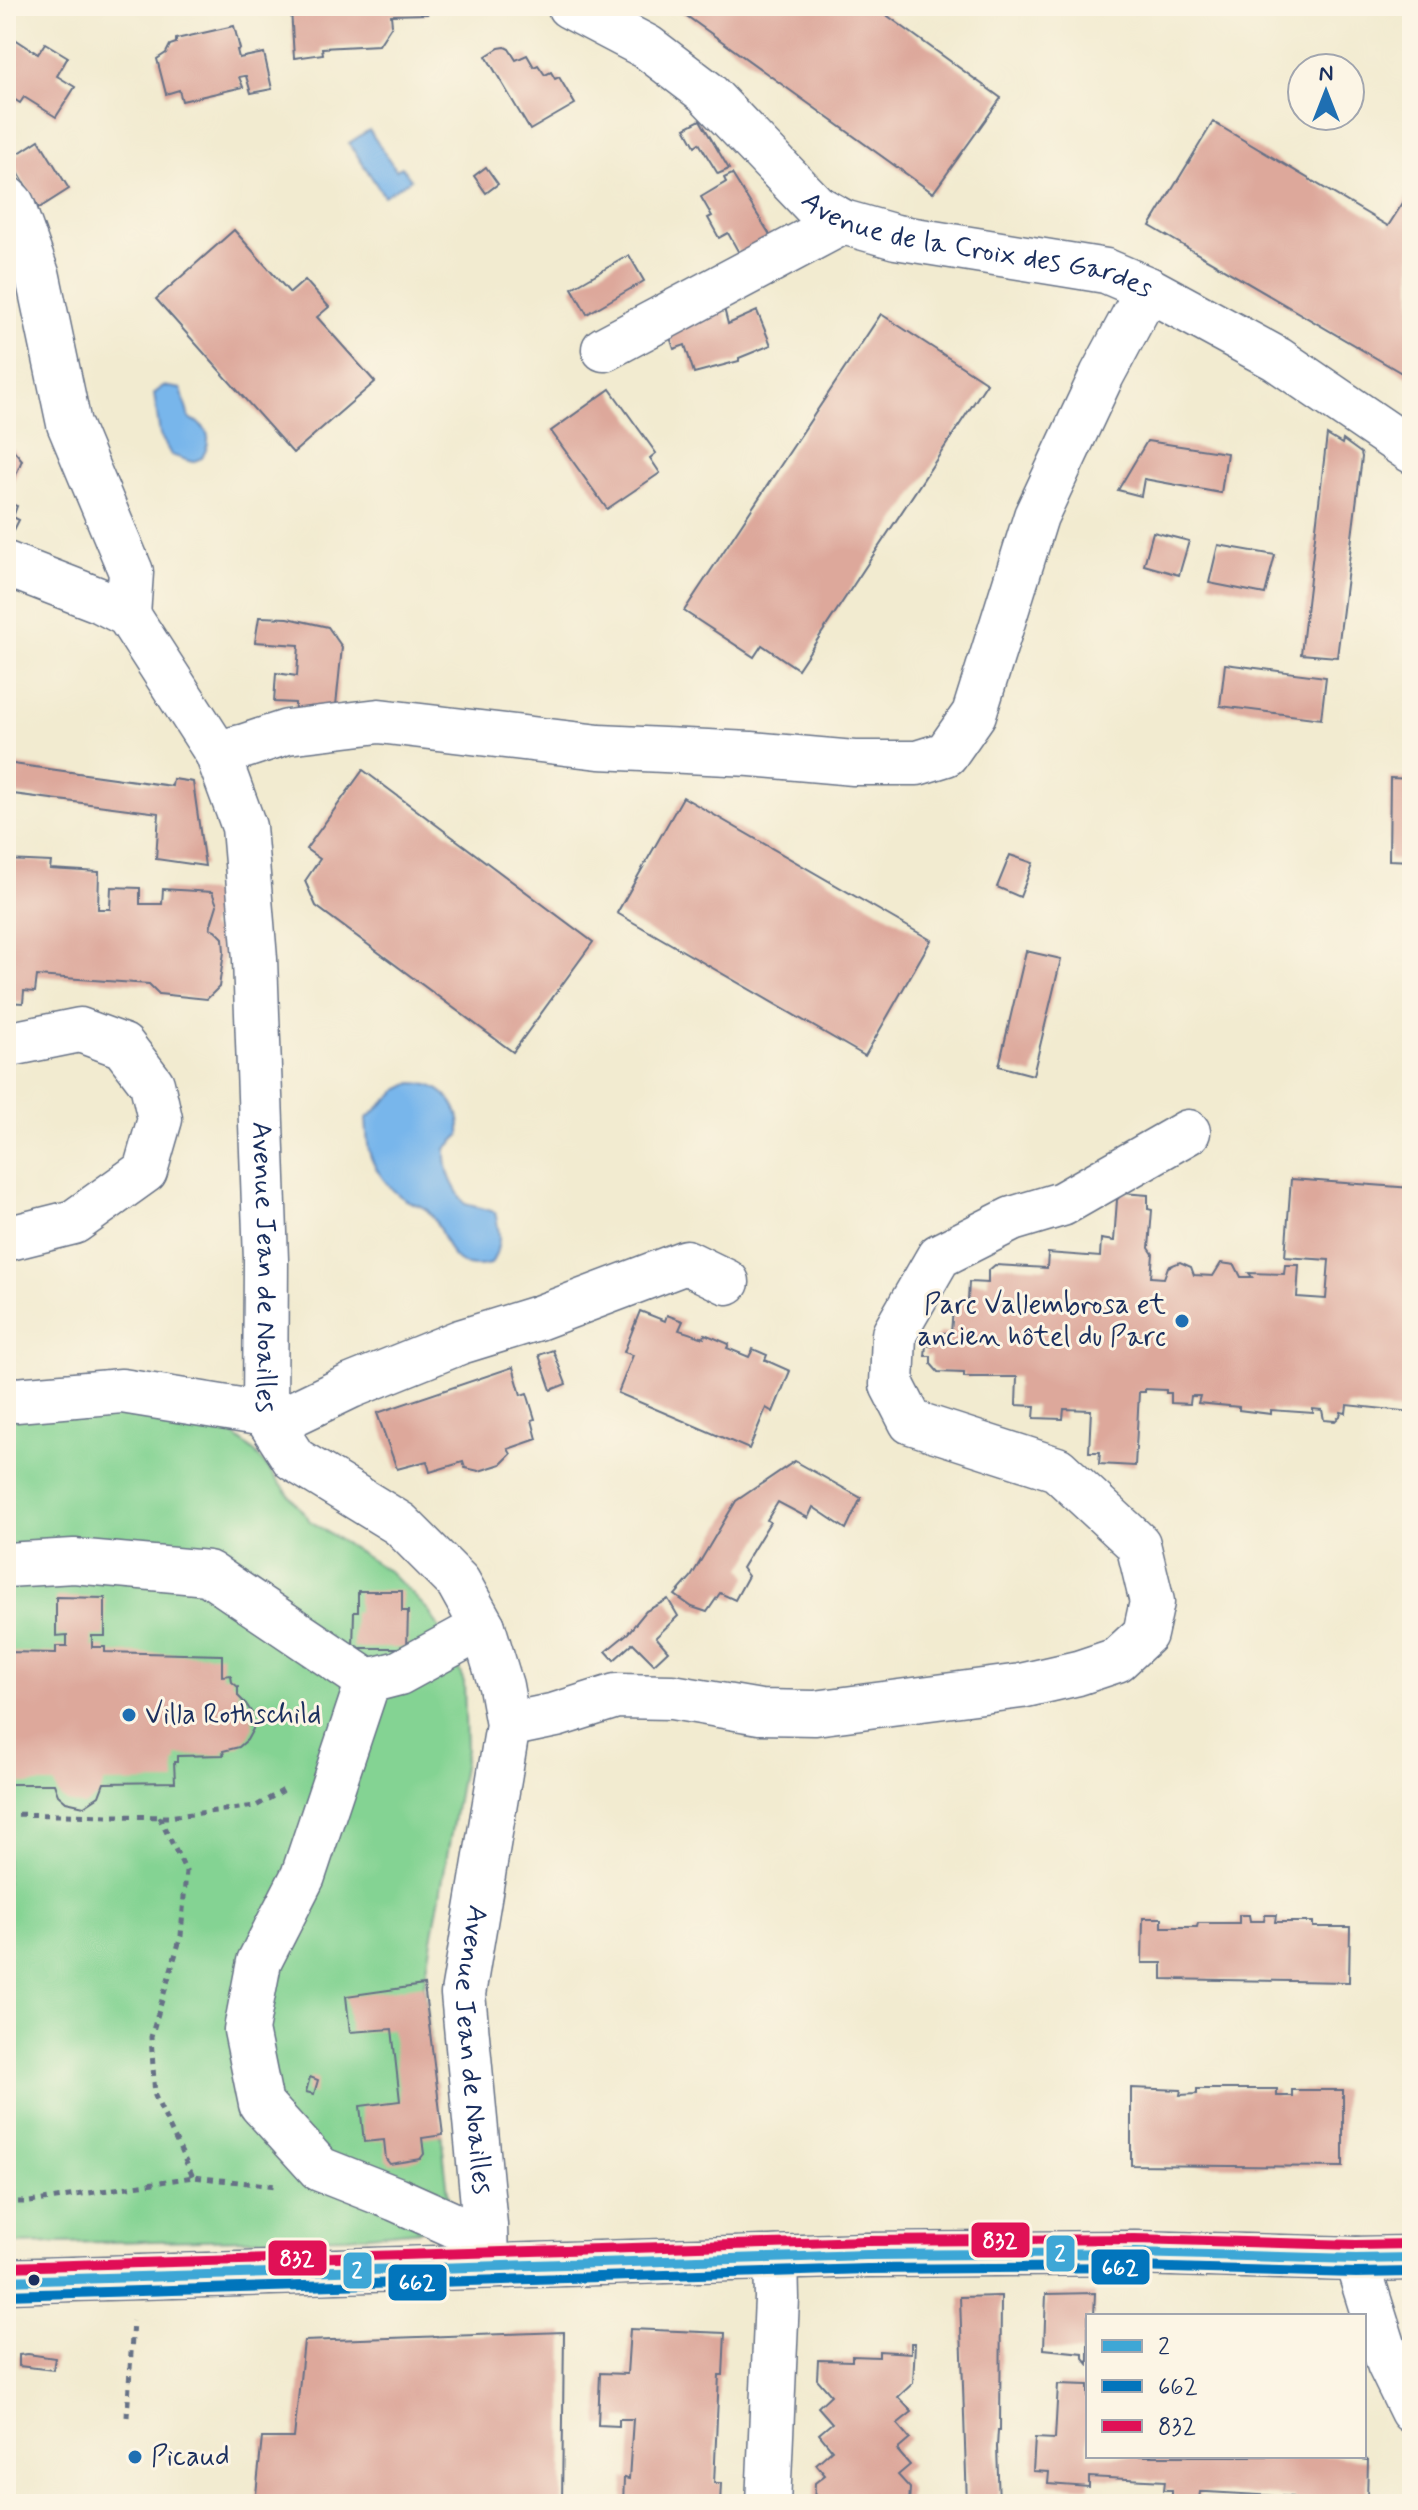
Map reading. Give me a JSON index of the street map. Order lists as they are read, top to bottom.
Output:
{
  "streets": {
    "street": ["Avenue de la Croix des Gardes", "Avenue Jean de Noailles"]
  },
  "places": ["Parc Vallembrosa et ancien hôtel du Parc", "Villa Rothschild", "Picaud"],
  "lines": ["transit line 832", "transit line 2", "transit line 662"],
  "legend": ["2", "662", "832"],
  "north": "top"
}
